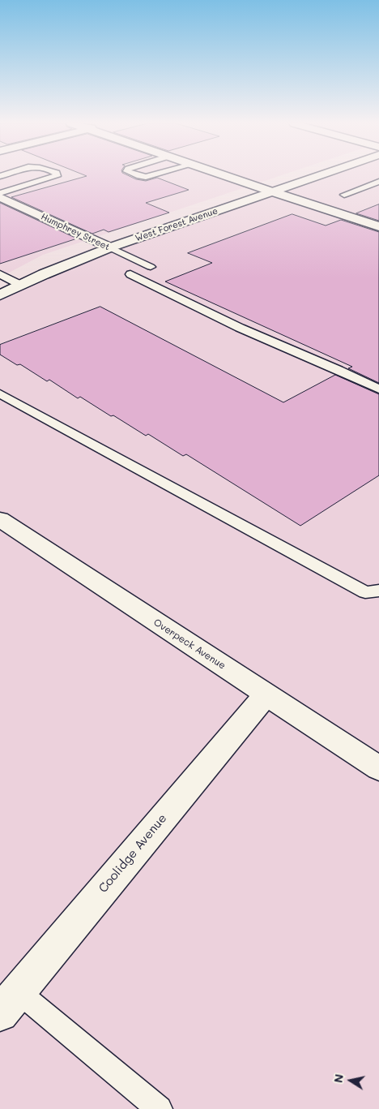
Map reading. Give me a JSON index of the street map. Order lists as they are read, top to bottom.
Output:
{
  "streets": {
    "street": [
      "West Forest Avenue",
      "Humphrey Street",
      "Overpeck Avenue",
      "Coolidge Avenue"
    ]
  },
  "crossings": [
    ["West Forest Avenue", "Humphrey Street"],
    ["Overpeck Avenue", "Coolidge Avenue"]
  ],
  "north": "left"
}
